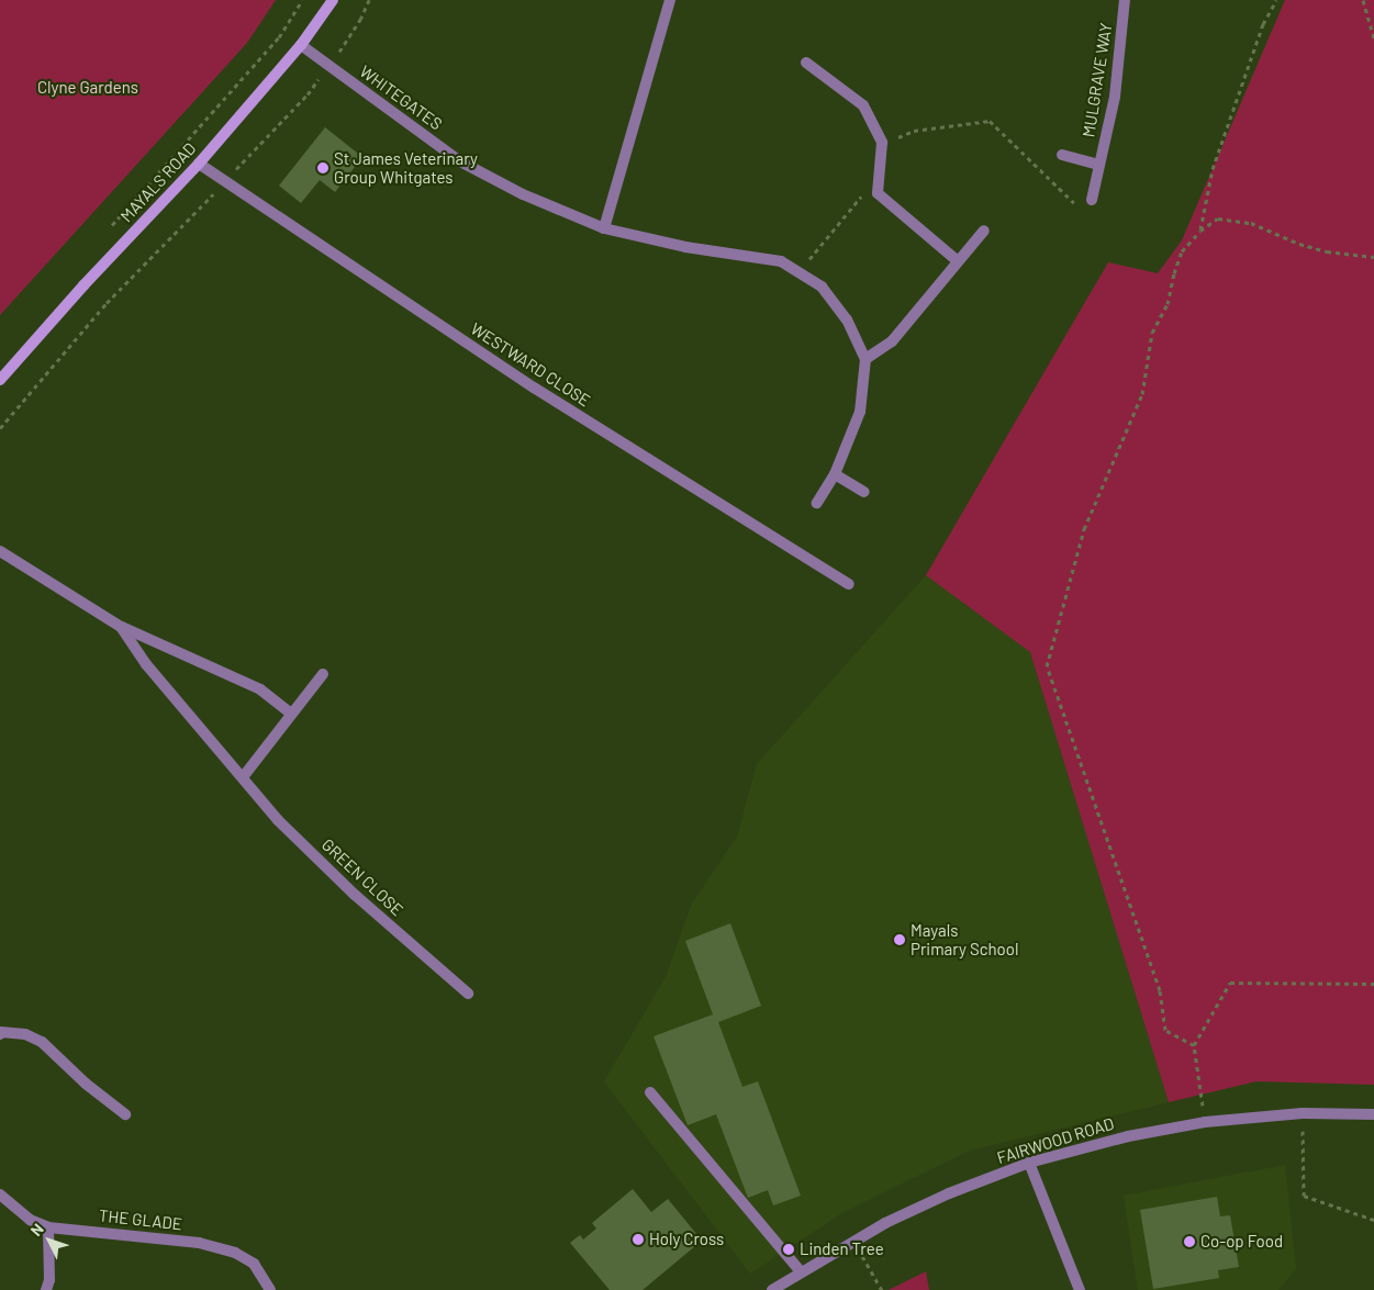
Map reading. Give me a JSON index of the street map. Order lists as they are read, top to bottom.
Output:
{
  "streets": {
    "main road": ["MAYALS ROAD"],
    "street": [
      "MULGRAVE WAY",
      "WHITEGATES",
      "WESTWARD CLOSE",
      "GREEN CLOSE",
      "FAIRWOOD ROAD",
      "THE GLADE"
    ]
  },
  "crossings": [
    ["WHITEGATES", "MAYALS ROAD"],
    ["MAYALS ROAD", "WESTWARD CLOSE"]
  ],
  "parks": ["Clyne Gardens"],
  "places": [
    "St James Veterinary Group Whitgates",
    "Mayals Primary School",
    "Holy Cross",
    "Co-op Food",
    "Linden Tree"
  ],
  "north": "top left"
}
